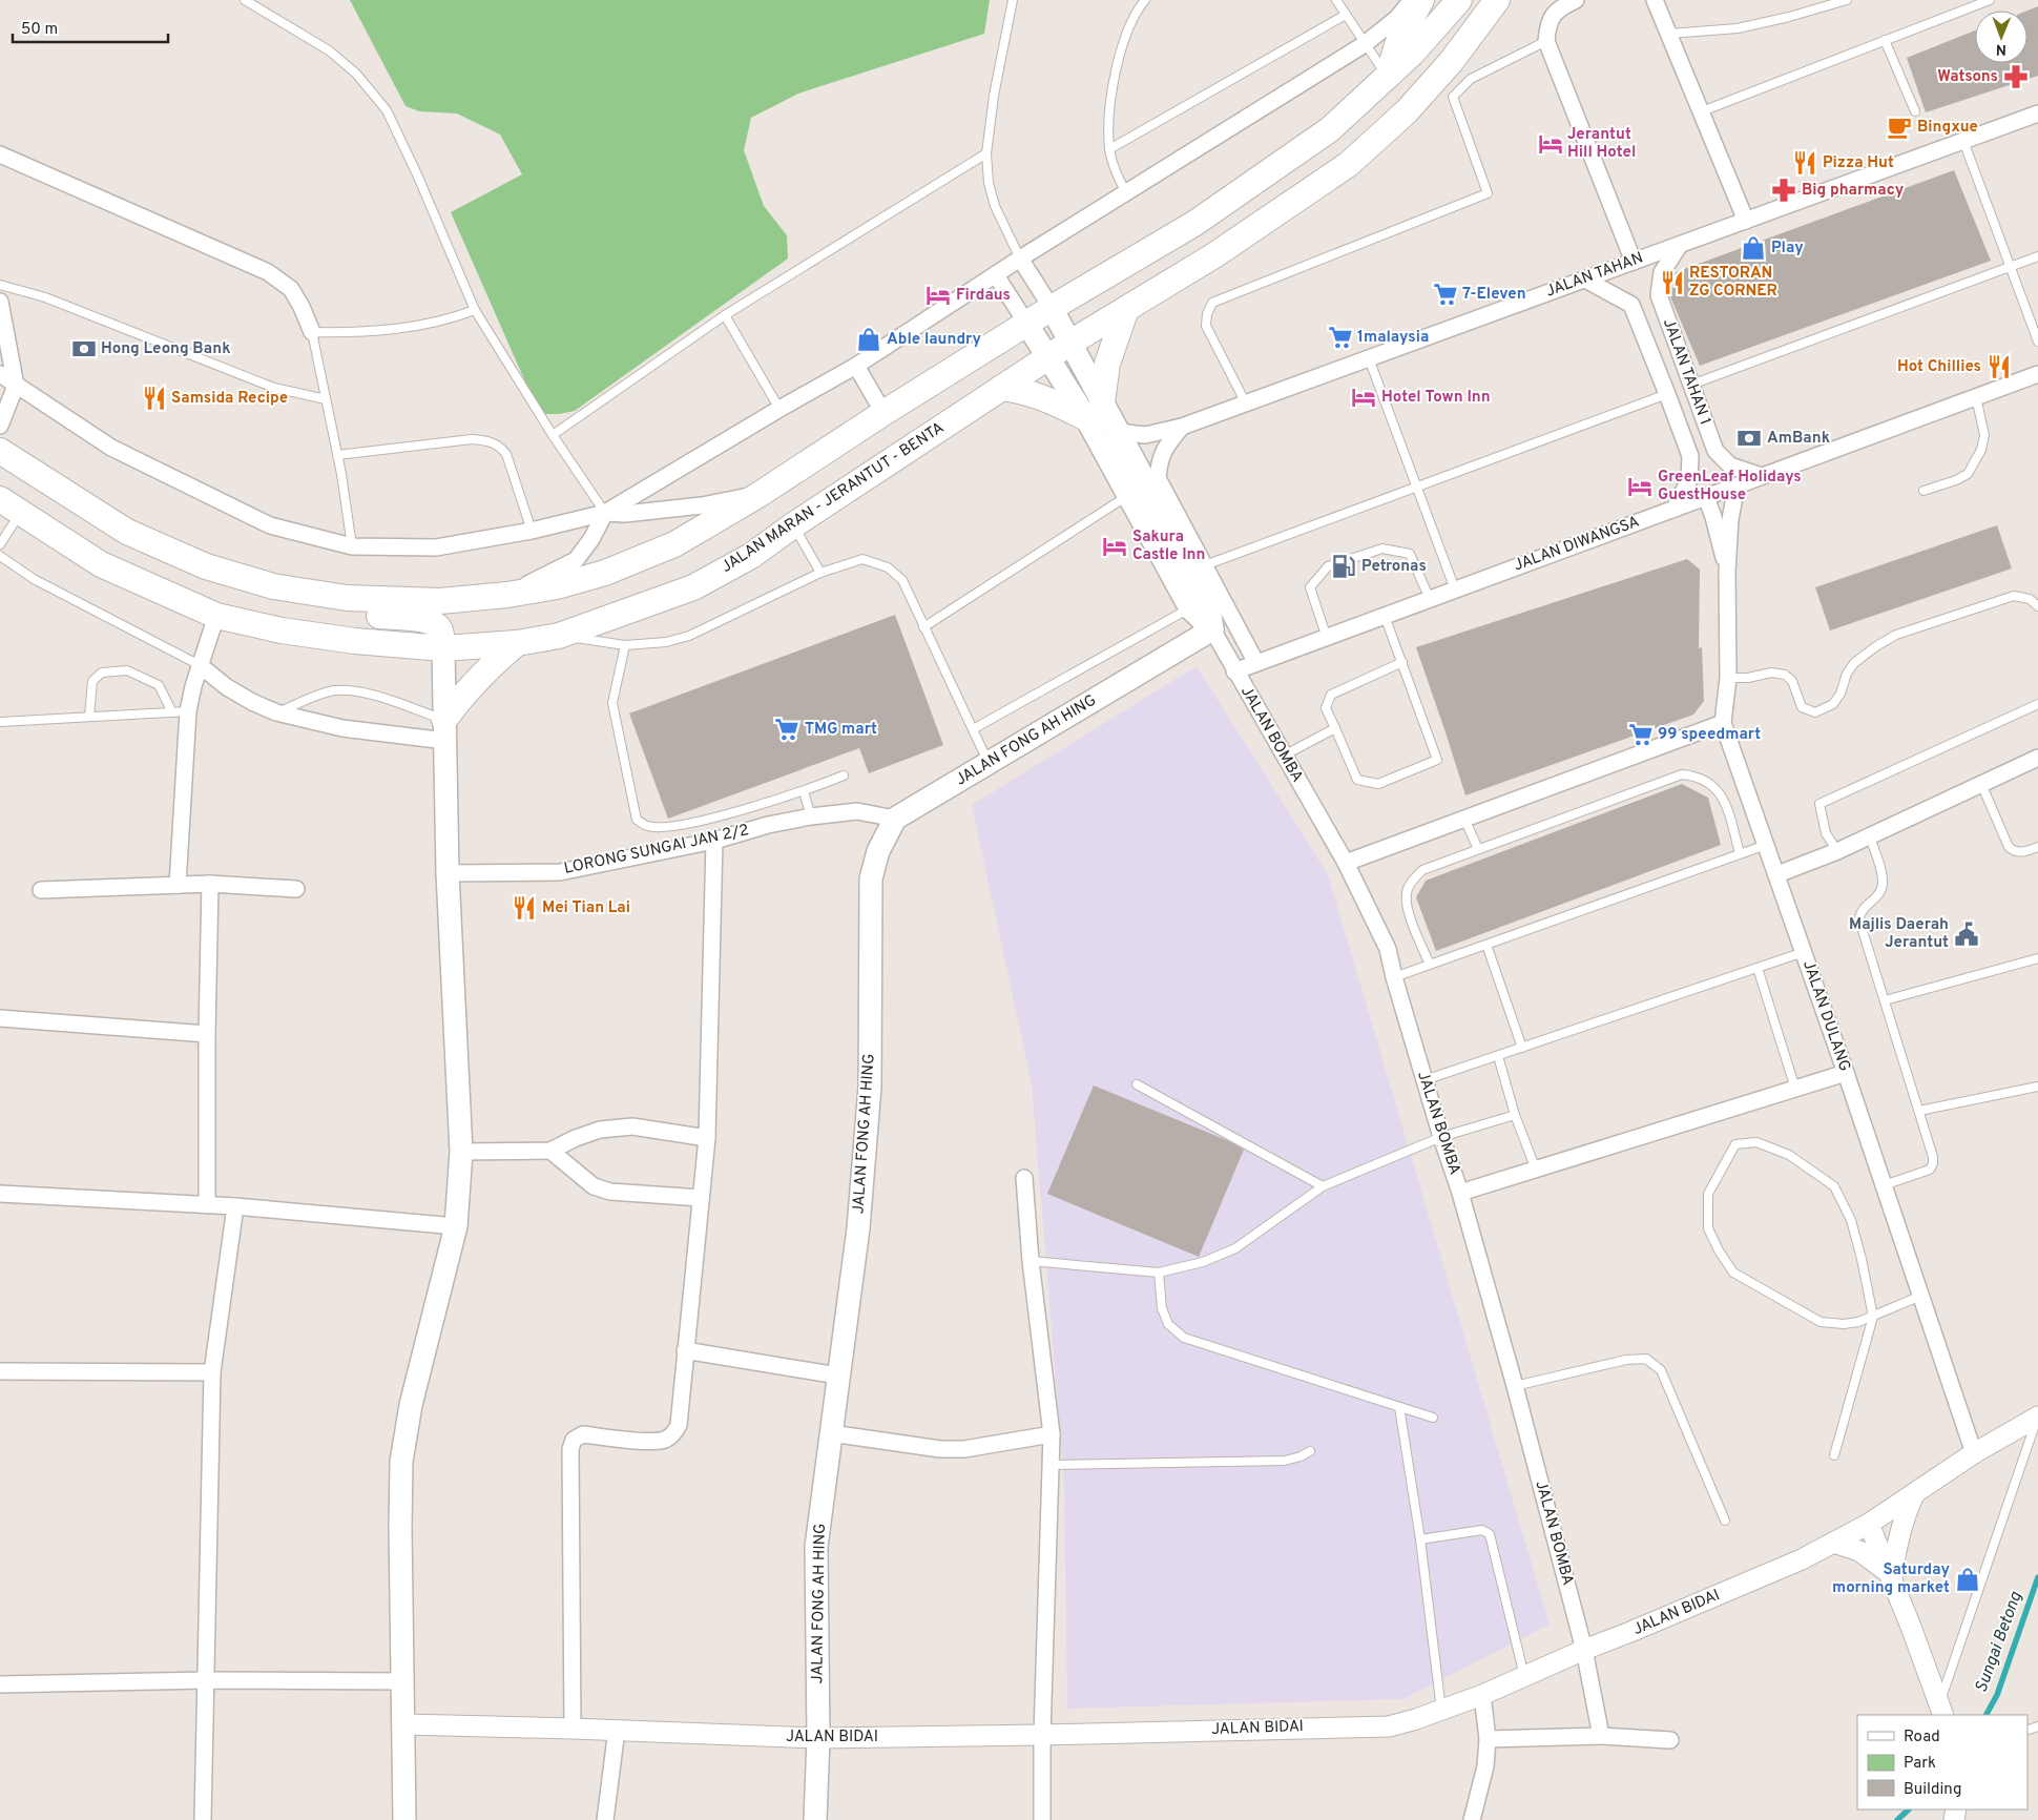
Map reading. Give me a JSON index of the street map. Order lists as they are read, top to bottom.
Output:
{
  "streets": {
    "main road": ["JALAN MARAN - JERANTUT - BENTA", "JALAN BOMBA", "JALAN FONG AH HING"],
    "street": [
      "JALAN TAHAN",
      "JALAN TAHAN 1",
      "JALAN DIWANGSA",
      "LORONG SUNGAI JAN 2/2",
      "JALAN DULANG",
      "JALAN BIDAI"
    ]
  },
  "crossings": [
    ["JALAN TAHAN", "JALAN TAHAN 1"],
    ["JALAN TAHAN", "JALAN BOMBA"],
    ["JALAN TAHAN 1", "JALAN DIWANGSA"],
    ["JALAN MARAN - JERANTUT - BENTA", "JALAN BOMBA"],
    ["JALAN DIWANGSA", "JALAN BOMBA"],
    ["JALAN DIWANGSA", "JALAN DULANG"],
    ["JALAN BOMBA", "JALAN FONG AH HING"],
    ["JALAN BOMBA", "JALAN BIDAI"],
    ["JALAN FONG AH HING", "LORONG SUNGAI JAN 2/2"],
    ["JALAN FONG AH HING", "JALAN BIDAI"],
    ["JALAN DULANG", "JALAN BIDAI"]
  ],
  "water": ["Sungai Betong"],
  "places": {
    "pharmacy": ["Watsons", "Big pharmacy"],
    "cafe": ["Bingxue"],
    "hotel": [
      "Jerantut Hill Hotel",
      "Firdaus",
      "Hotel Town Inn",
      "GreenLeaf Holidays GuestHouse",
      "Sakura Castle Inn"
    ],
    "restaurant": [
      "Pizza Hut",
      "RESTORAN ZG CORNER",
      "Hot Chillies",
      "Samsida Recipe",
      "Mei Tian Lai"
    ],
    "shop": ["Play", "Able laundry", "Saturday morning market"],
    "supermarket": [
      "7-Eleven",
      "1malaysia",
      "TMG mart",
      "99 speedmart"
    ],
    "bank": ["Hong Leong Bank", "AmBank"],
    "fuel station": ["Petronas"],
    "public building": ["Majlis Daerah Jerantut"]
  },
  "legend": ["Road", "Park", "Building"],
  "scale_bar": "50 m",
  "north": "bottom"
}
